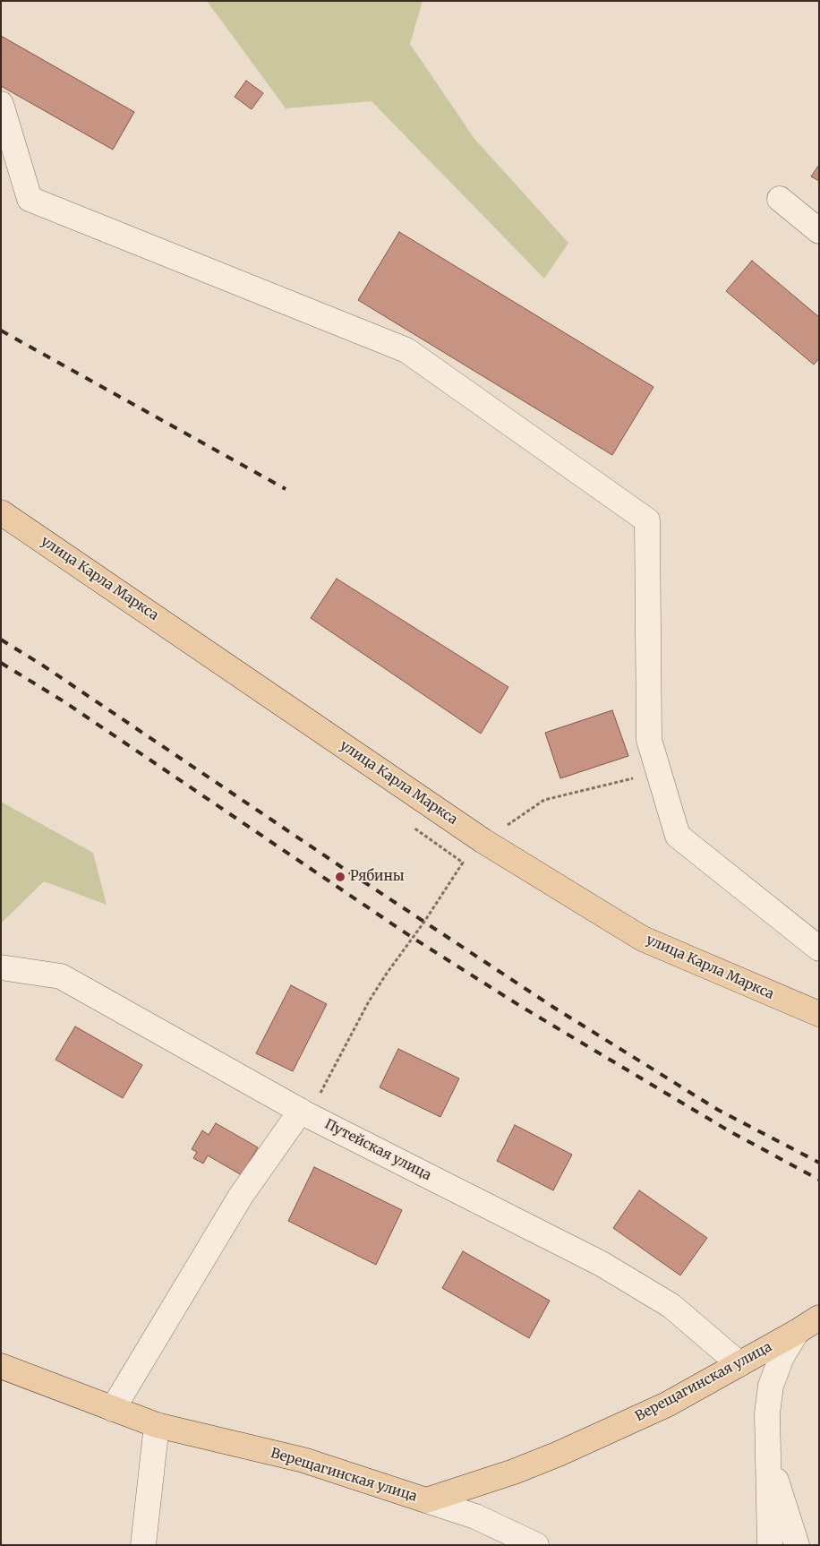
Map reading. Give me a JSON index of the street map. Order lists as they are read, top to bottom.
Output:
{
  "streets": {
    "main road": ["улица Карла Маркса", "Верещагинская улица"],
    "street": ["Путейская улица"]
  },
  "crossings": [
    ["Путейская улица", "Верещагинская улица"]
  ],
  "places": ["Рябины"]
}
